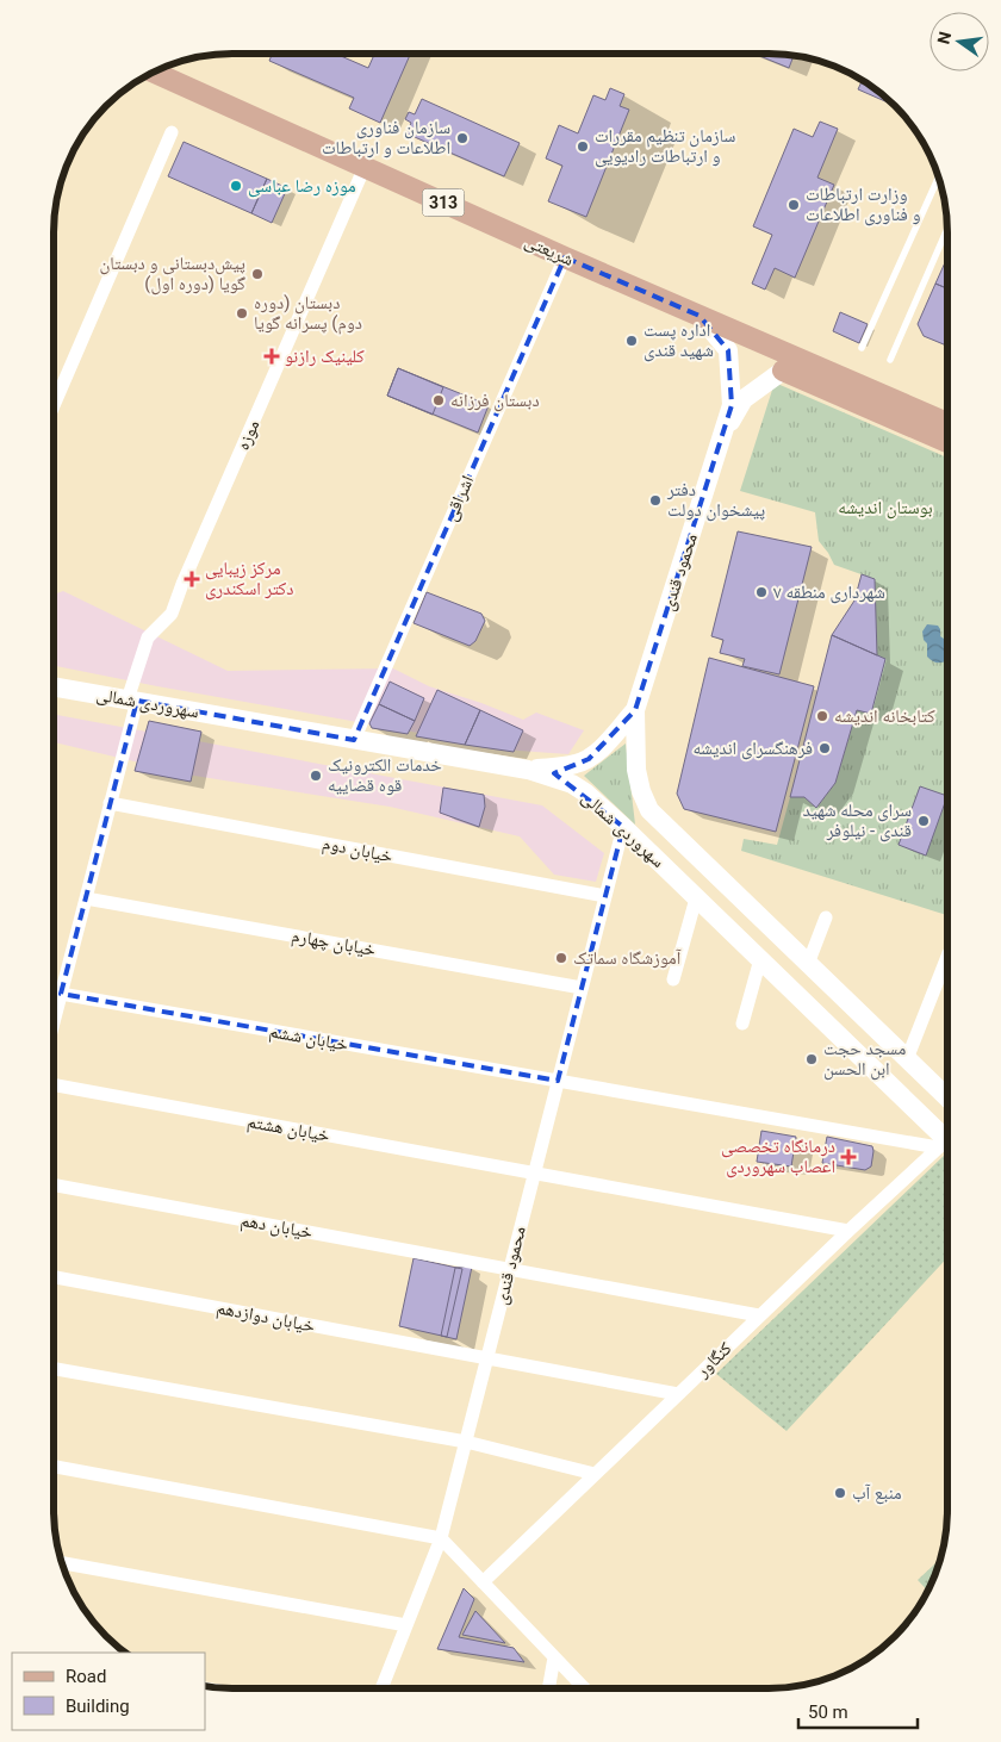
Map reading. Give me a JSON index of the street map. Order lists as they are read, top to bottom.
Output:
{
  "streets": {
    "main road": [
      "313",
      "شریعتی",
      "محمود قندی",
      "سهروردی شمالی"
    ],
    "street": [
      "موزه",
      "اشراقی",
      "خیابان دوم",
      "خیابان چهارم",
      "خیابان ششم",
      "خیابان هشتم",
      "خیابان دهم",
      "خیابان دوازدهم",
      "کنگاور"
    ]
  },
  "crossings": [
    ["شریعتی", "موزه"],
    ["شریعتی", "اشراقی"],
    ["شریعتی", "محمود قندی"],
    ["موزه", "سهروردی شمالی"],
    ["موزه", "خیابان دوم"],
    ["موزه", "خیابان چهارم"],
    ["موزه", "خیابان ششم"],
    ["اشراقی", "سهروردی شمالی"],
    ["محمود قندی", "سهروردی شمالی"],
    ["محمود قندی", "خیابان دوم"],
    ["محمود قندی", "خیابان چهارم"],
    ["محمود قندی", "خیابان ششم"],
    ["محمود قندی", "خیابان هشتم"],
    ["محمود قندی", "خیابان دهم"],
    ["محمود قندی", "خیابان دوازدهم"],
    ["سهروردی شمالی", "خیابان ششم"],
    ["سهروردی شمالی", "کنگاور"],
    ["خیابان ششم", "کنگاور"],
    ["خیابان هشتم", "کنگاور"],
    ["خیابان دهم", "کنگاور"],
    ["خیابان دوازدهم", "کنگاور"]
  ],
  "parks": ["بوستان اندیشه"],
  "places": {
    "other": [
      "سازمان فناوری اطلاعات و ارتباطات",
      "سازمان تنظیم مقررات و ارتباطات رادیویی",
      "موزه رضا عباسی",
      "وزارت ارتباطات و فناوری اطلاعات",
      "پیش‌دبستانی و دبستان (دوره اول) گویا",
      "دبستان (دوره دوم) پسرانه گویا",
      "اداره پست شهید قندی",
      "دبستان فرزانه",
      "دفتر پیشخوان دولت",
      "شهرداری منطقه ۷",
      "کتابخانه اندیشه",
      "فرهنگسرای اندیشه",
      "خدمات الکترونیک قوه قضاییه",
      "سرای محله شهید قندی - نیلوفر",
      "آموزشگاه سماتک",
      "مسجد حجت ابن الحسن",
      "منبع آب"
    ],
    "health": ["کلینیک رازنو", "مرکز زیبایی دکتر اسکندری", "درمانگاه تخصصی اعصاب سهروردی"]
  },
  "legend": ["Road", "Building"],
  "scale_bar": "50 m",
  "north": "left"
}
